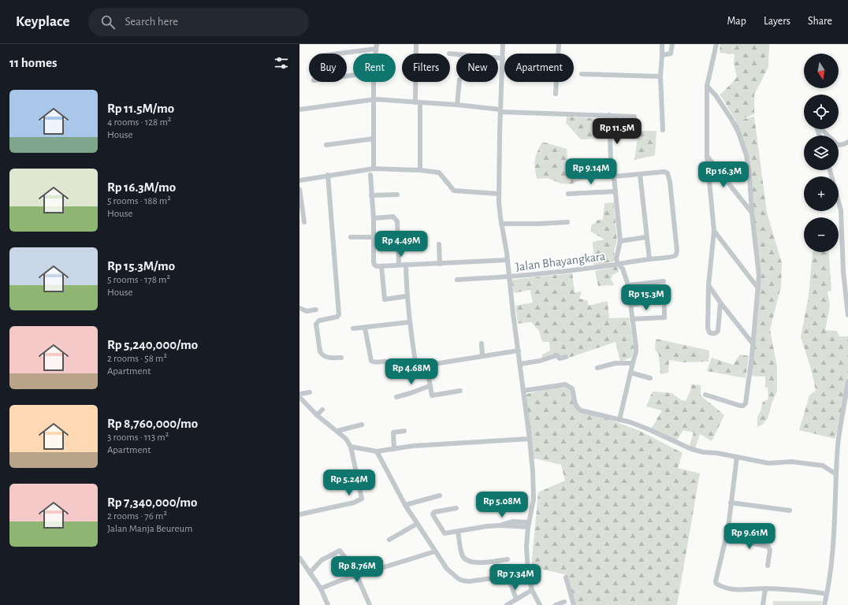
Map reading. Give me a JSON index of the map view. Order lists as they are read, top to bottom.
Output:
{
  "streets": {
    "street": ["Jalan Bhayangkara"]
  },
  "north": "bottom",
  "page": {
    "header": "Keyplace",
    "search": "Search here",
    "nav": ["Map", "Layers", "Share"],
    "heading": "11 homes",
    "map_buttons": ["+", "−"],
    "chip": [
      "Buy",
      "Rent",
      "Filters",
      "New",
      "Apartment"
    ],
    "list": [
      {
        "name": "Rp 11.5M/mo",
        "note": "4 rooms · 128 m² · House"
      },
      {
        "name": "Rp 16.3M/mo",
        "note": "5 rooms · 188 m² · House"
      },
      {
        "name": "Rp 15.3M/mo",
        "note": "5 rooms · 178 m² · House"
      },
      {
        "name": "Rp 5,240,000/mo",
        "note": "2 rooms · 58 m² · Apartment"
      },
      {
        "name": "Rp 8,760,000/mo",
        "note": "3 rooms · 113 m² · Apartment"
      },
      {
        "name": "Rp 7,340,000/mo",
        "note": "2 rooms · 76 m² · Jalan Manja Beureum"
      }
    ],
    "price": [
      "Rp 11.5M",
      "Rp 9.14M",
      "Rp 16.3M",
      "Rp 4.49M",
      "Rp 15.3M",
      "Rp 4.68M",
      "Rp 5.24M",
      "Rp 5.08M",
      "Rp 9.61M",
      "Rp 8.76M",
      "Rp 7.34M"
    ]
  }
}
